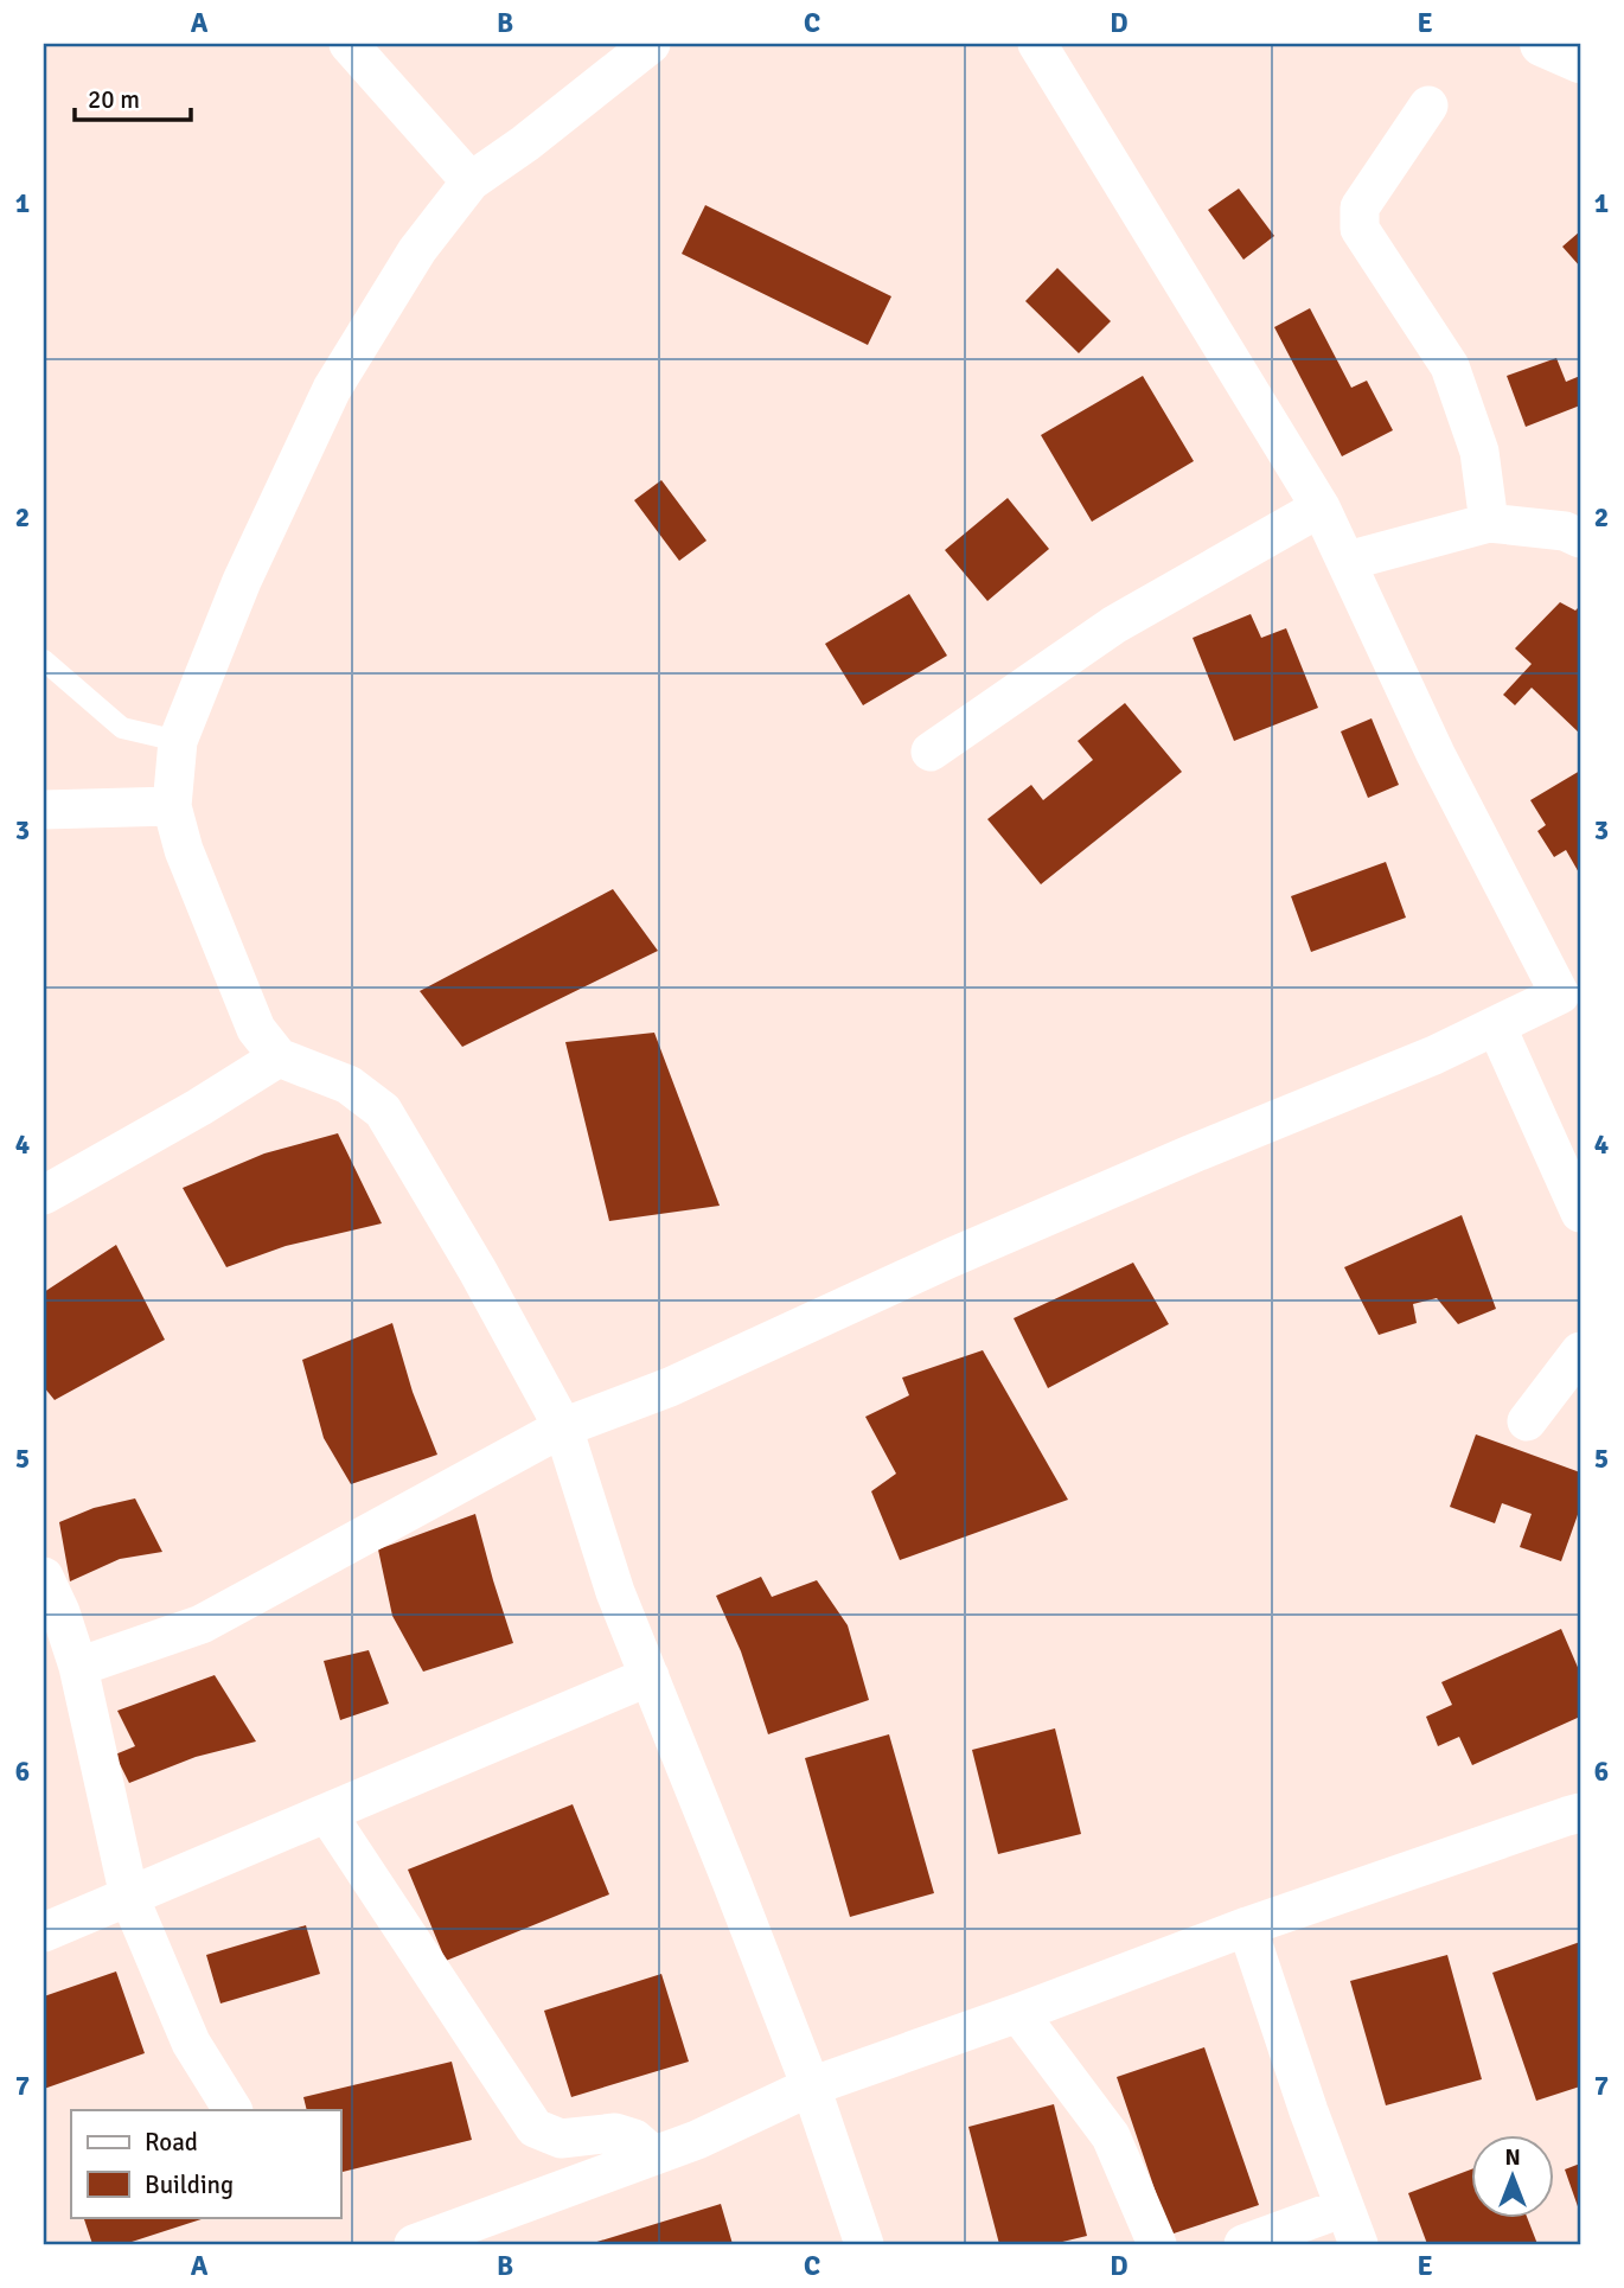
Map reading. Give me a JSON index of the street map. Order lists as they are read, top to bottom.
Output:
{
  "legend": ["Road", "Building"],
  "scale_bar": "20 m",
  "north": "top",
  "grid": {
    "columns": [
      "A",
      "B",
      "C",
      "D",
      "E"
    ],
    "rows": [
      "1",
      "2",
      "3",
      "4",
      "5",
      "6",
      "7"
    ]
  }
}
